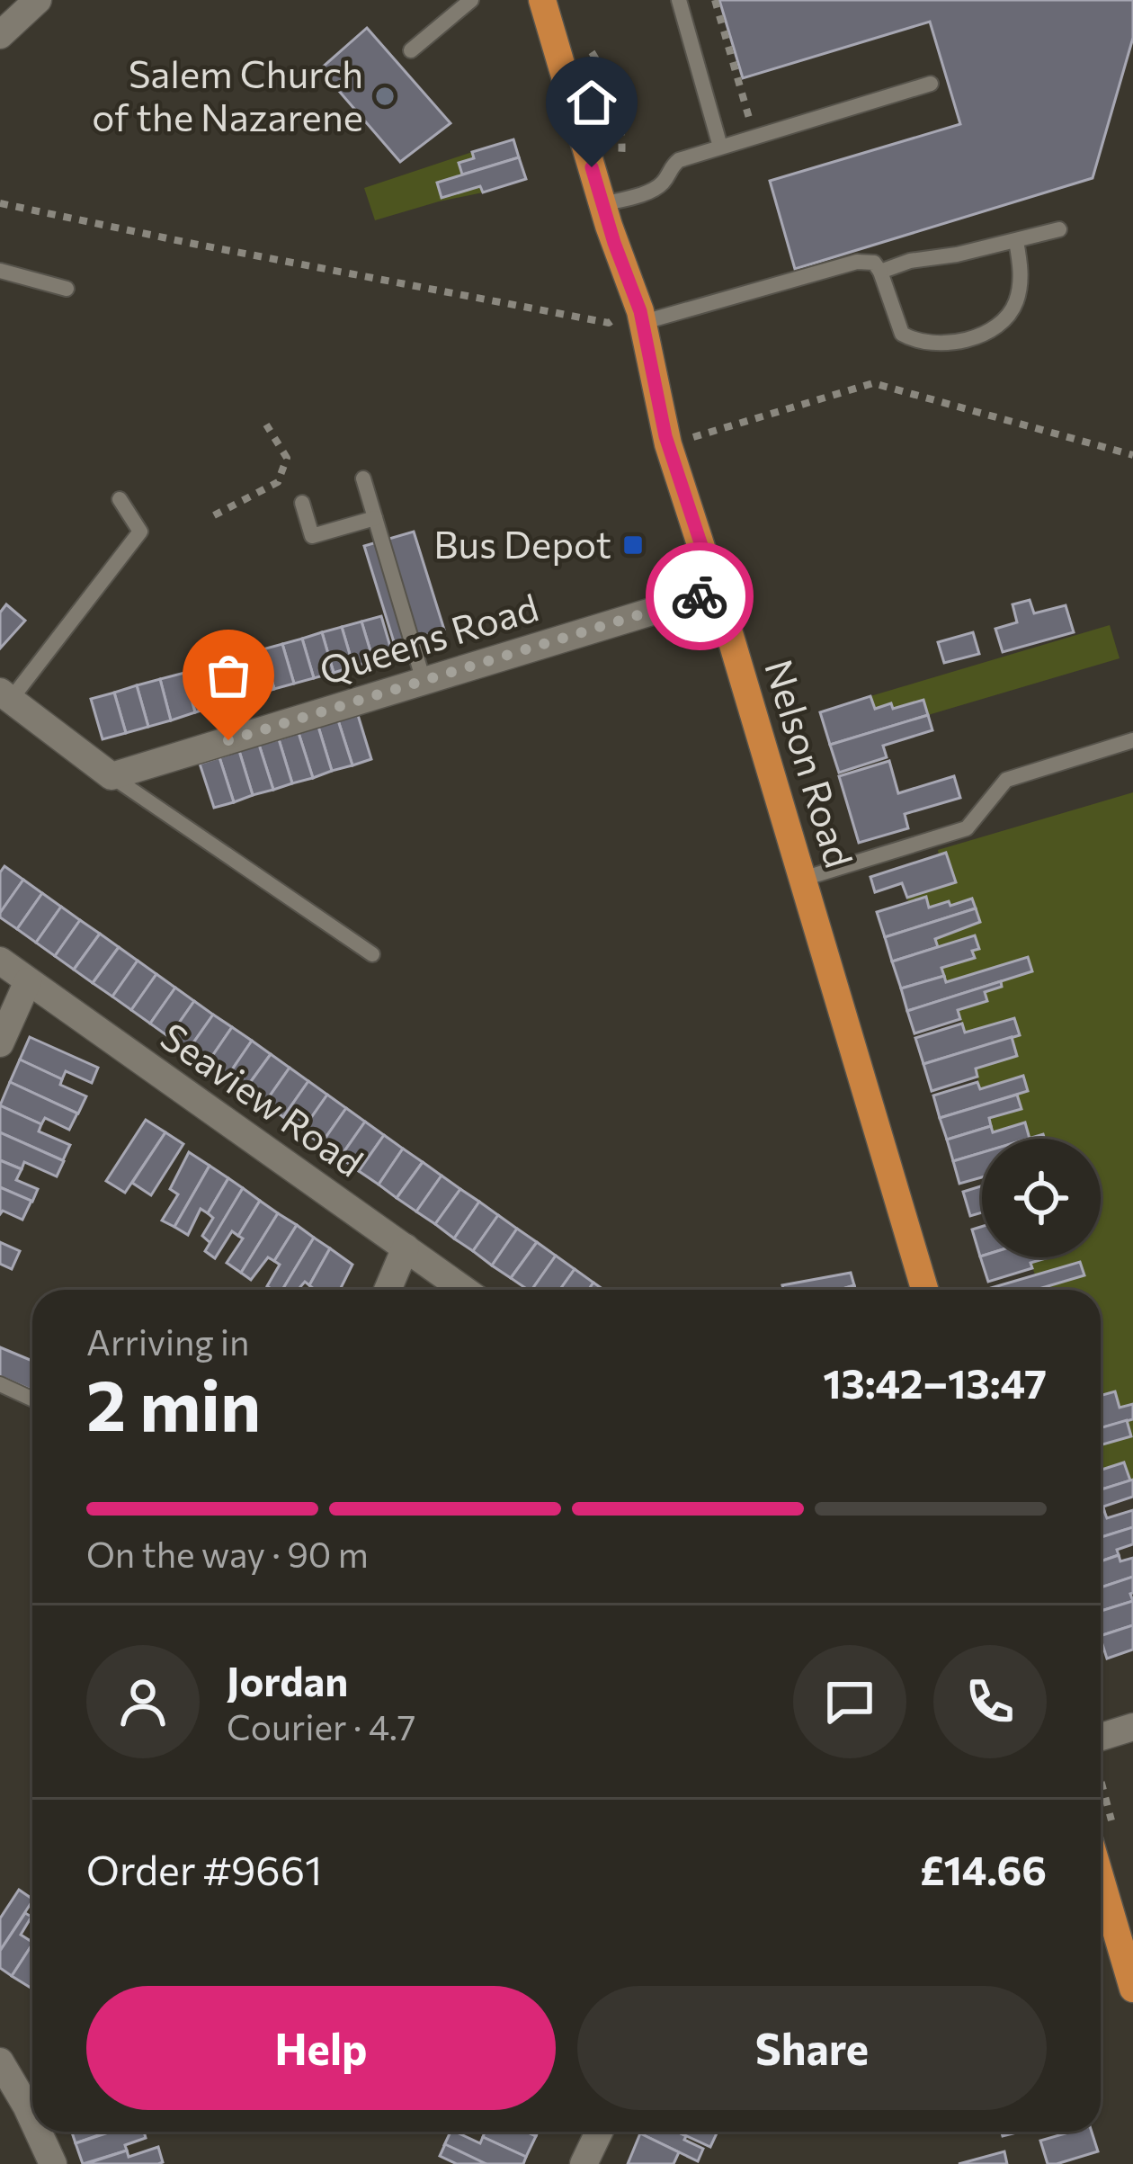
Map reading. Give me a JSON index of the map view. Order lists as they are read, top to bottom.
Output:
{
  "streets": {
    "main road": ["Nelson Road"],
    "street": ["Queens Road", "Seaview Road"]
  },
  "crossings": [
    ["Queens Road", "Nelson Road"]
  ],
  "places": {
    "other": ["Salem Church of the Nazarene"],
    "transit": ["Bus Depot"]
  },
  "page": {
    "heading": ["2 min", "Arriving in", "13:42–13:47"],
    "panel": [
      "Jordan",
      "Courier · 4.7",
      "Order #9661",
      "£14.66"
    ],
    "bar": "On the way · 90 m",
    "buttons": ["Help", "Share"]
  }
}
